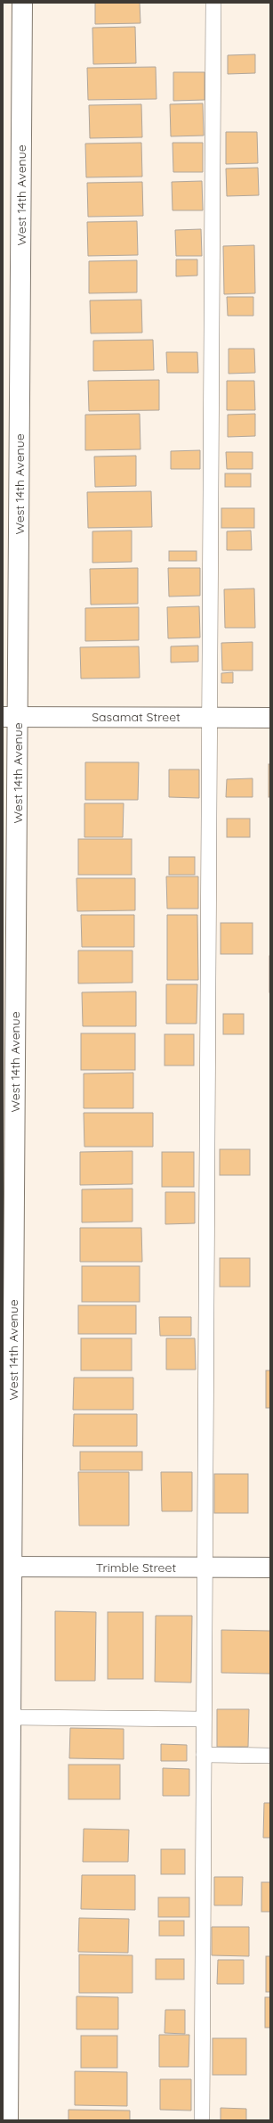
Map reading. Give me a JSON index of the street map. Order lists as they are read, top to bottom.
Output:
{
  "streets": {
    "street": ["West 14th Avenue", "Sasamat Street", "Trimble Street"]
  },
  "crossings": [
    ["West 14th Avenue", "Sasamat Street"],
    ["West 14th Avenue", "Trimble Street"]
  ]
}
